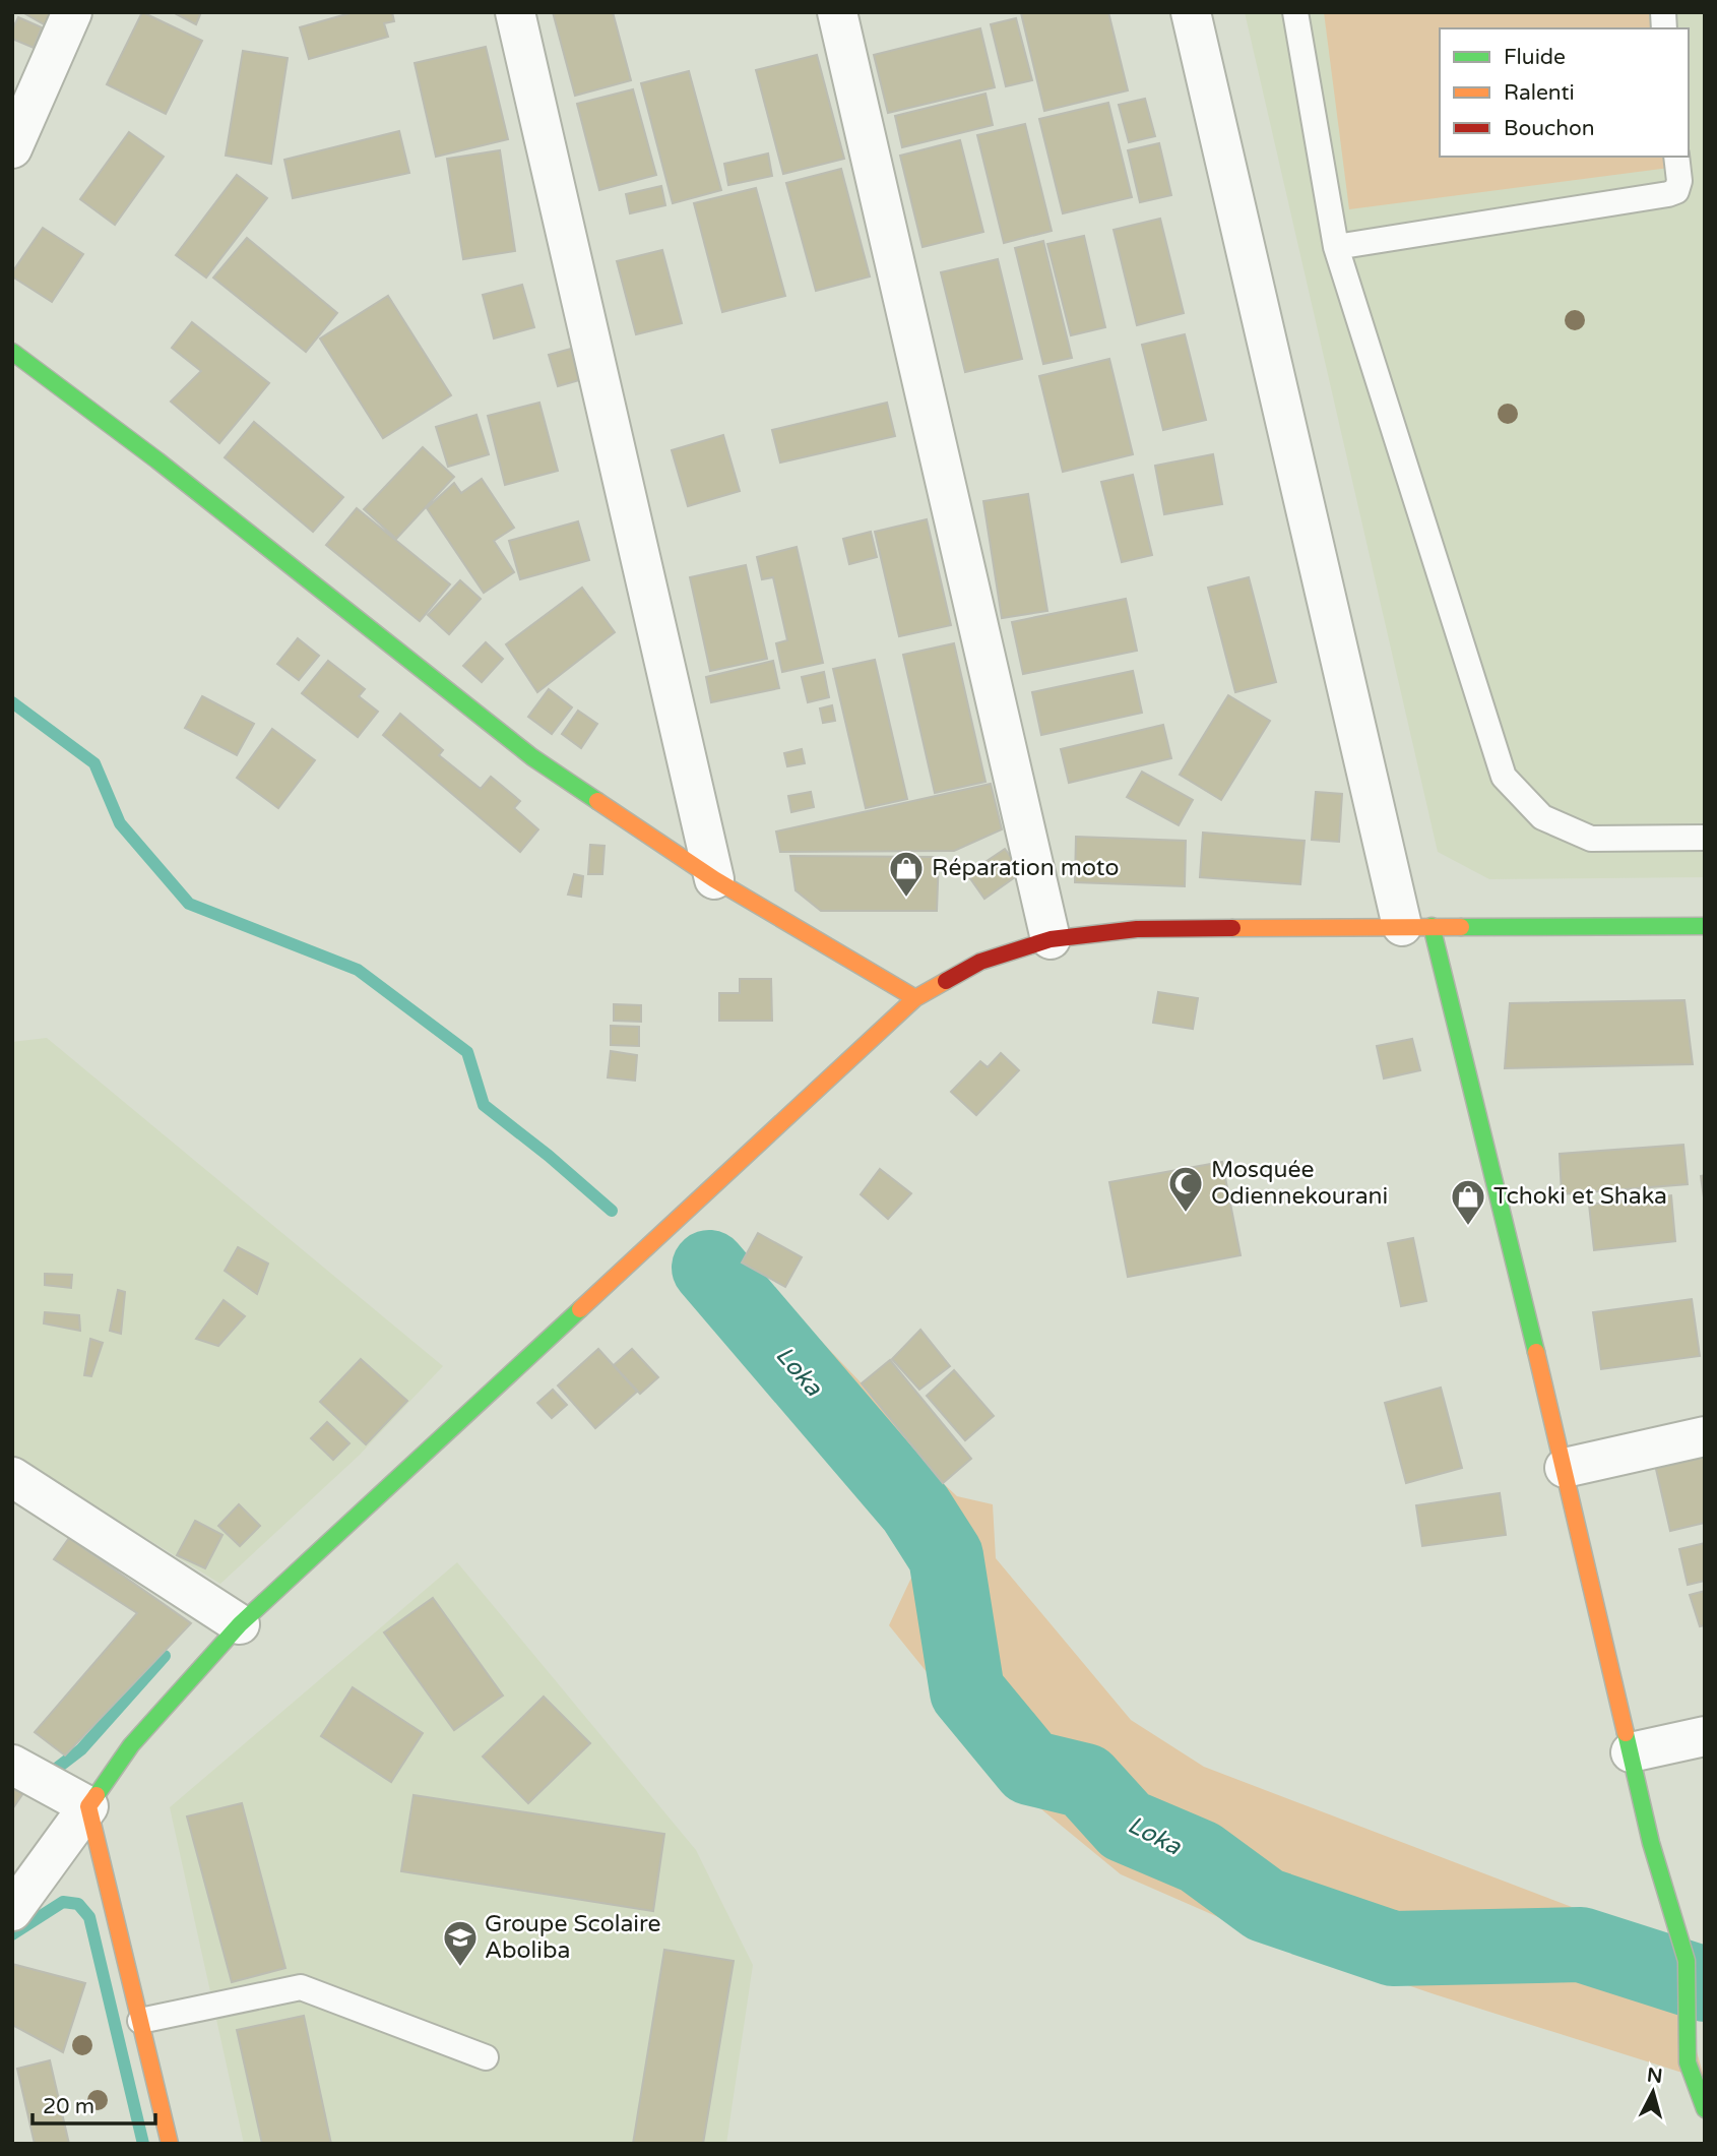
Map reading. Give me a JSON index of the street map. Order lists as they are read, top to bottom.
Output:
{
  "water": ["Loka"],
  "places": {
    "shop": ["Réparation moto", "Tchoki et Shaka"],
    "mosque": ["Mosquée Odiennekourani"],
    "school or university": ["Groupe Scolaire Aboliba"]
  },
  "legend": ["Fluide", "Ralenti", "Bouchon"],
  "scale_bar": "20 m",
  "north": "top"
}
